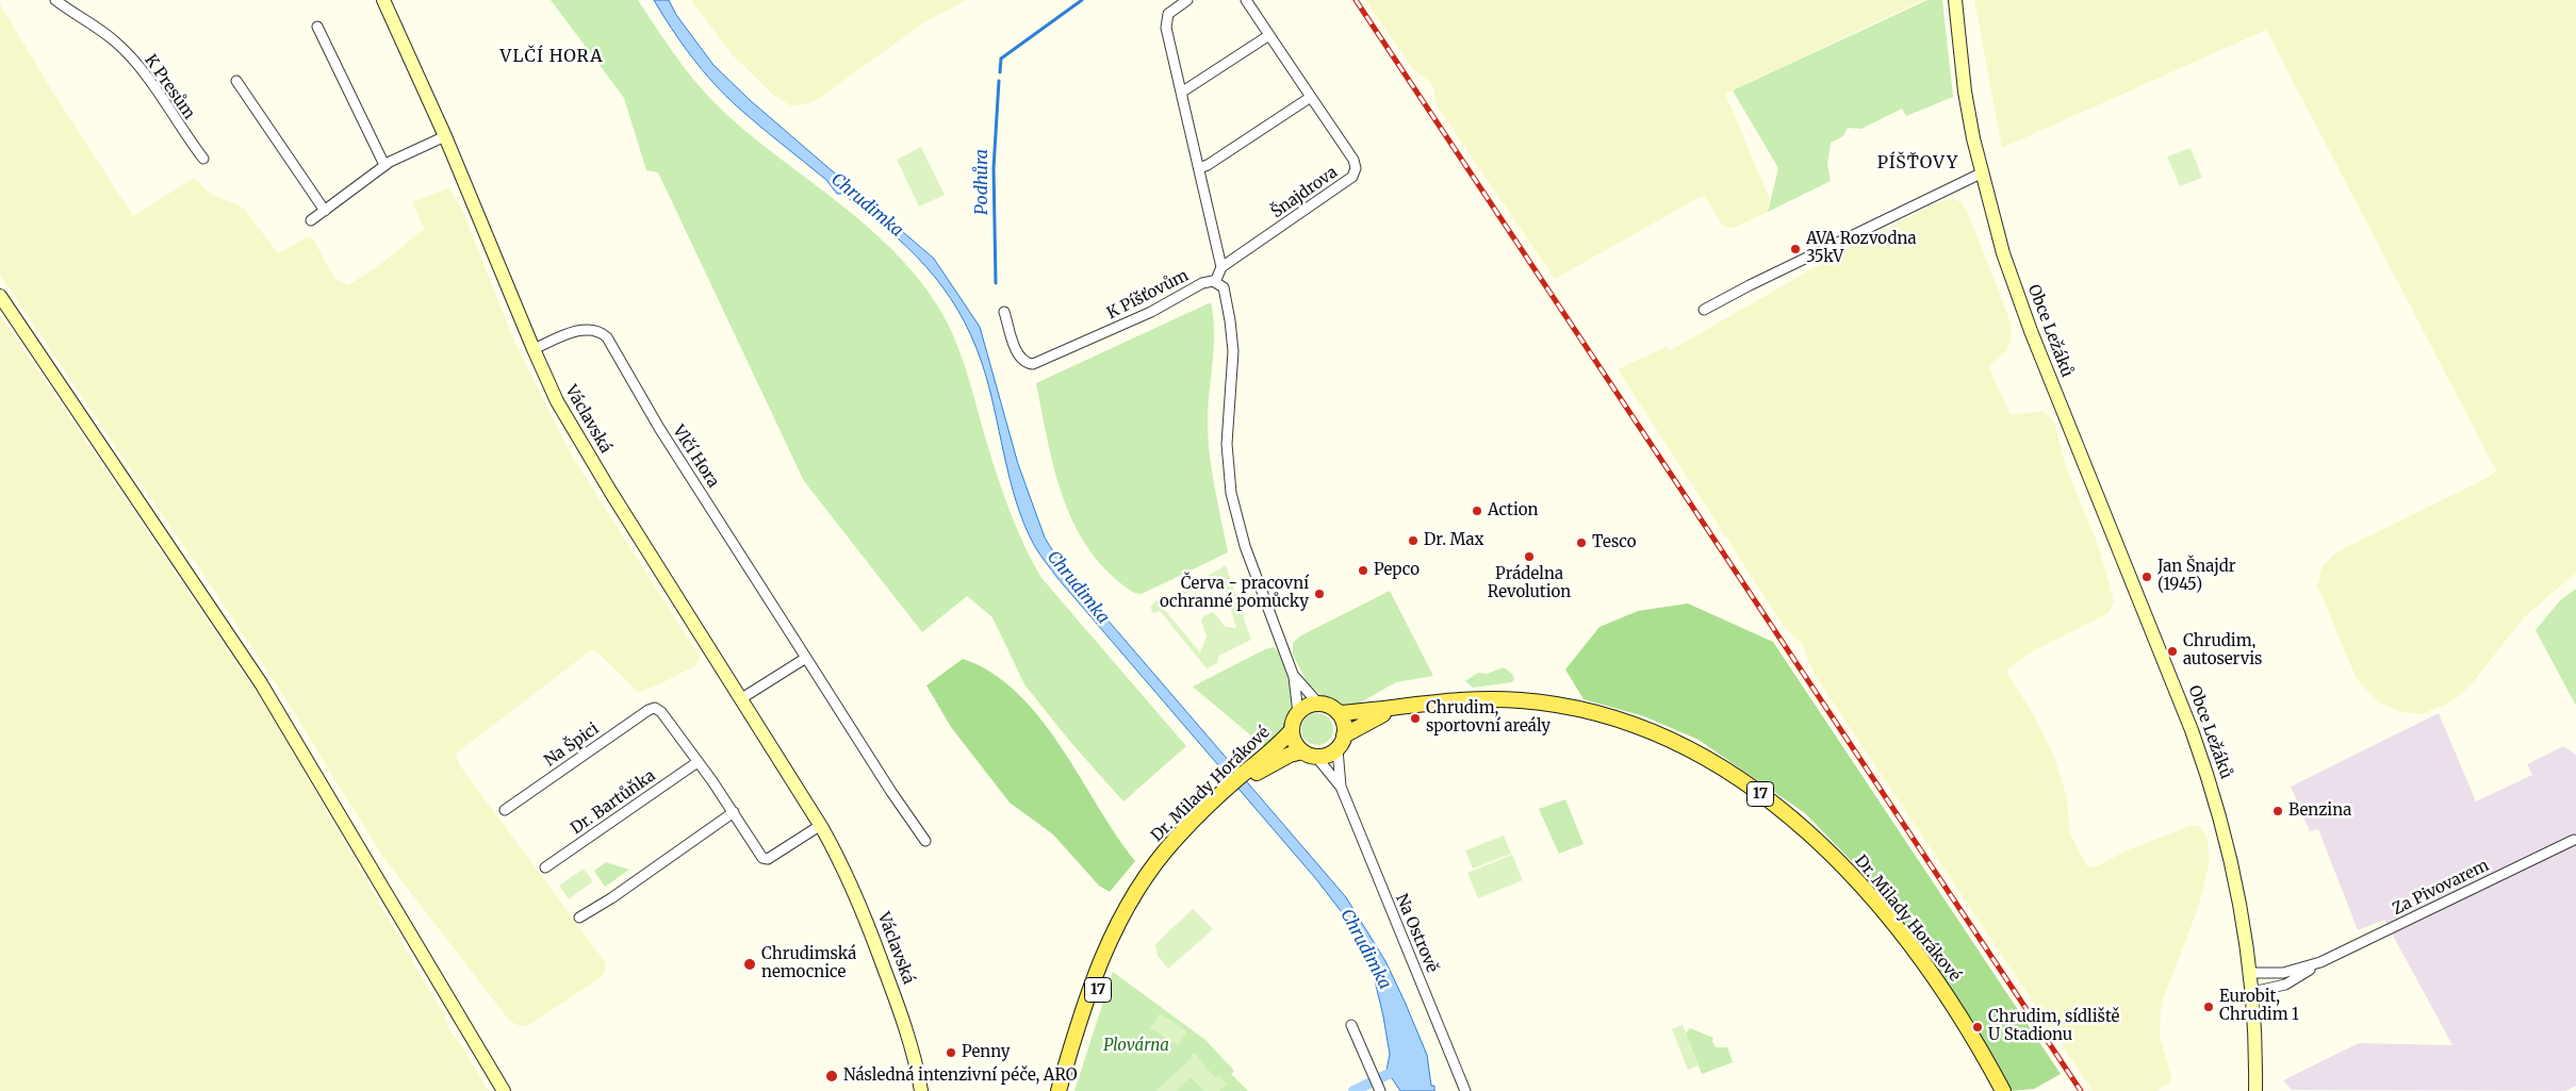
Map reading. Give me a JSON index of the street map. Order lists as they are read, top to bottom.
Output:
{
  "streets": {
    "main road": ["Dr. Milady Horákové", "17"],
    "street": [
      "K Presům",
      "Šnajdrova",
      "K Píšťovům",
      "Obce Ležáků",
      "Václavská",
      "Vlčí Hora",
      "Na Špici",
      "Dr. Bartůňka",
      "Za Pivovarem",
      "Na Ostrově"
    ]
  },
  "crossings": [
    ["Obce Ležáků", "Za Pivovarem"],
    ["Václavská", "Vlčí Hora"],
    ["Na Špici", "Dr. Bartůňka"],
    ["Dr. Milady Horákové", "17"],
    ["Dr. Milady Horákové", "Na Ostrově"],
    ["17", "Na Ostrově"]
  ],
  "districts": ["VLČÍ HORA", "PÍŠŤOVY"],
  "water": ["Podhůra", "Chrudimka"],
  "parks": ["Plovárna"],
  "places": [
    "AVA Rozvodna 35kV",
    "Action",
    "Dr. Max",
    "Tesco",
    "Prádelna Revolution",
    "Pepco",
    "Jan Šnajdr (1945)",
    "Červa - pracovní ochranné pomůcky",
    "Chrudim, autoservis",
    "Chrudim, sportovní areály",
    "Benzina",
    "Chrudimská nemocnice",
    "Eurobit, Chrudim 1",
    "Chrudim, sídliště U Stadionu",
    "Penny",
    "Následná intenzivní péče, ARO"
  ]
}
